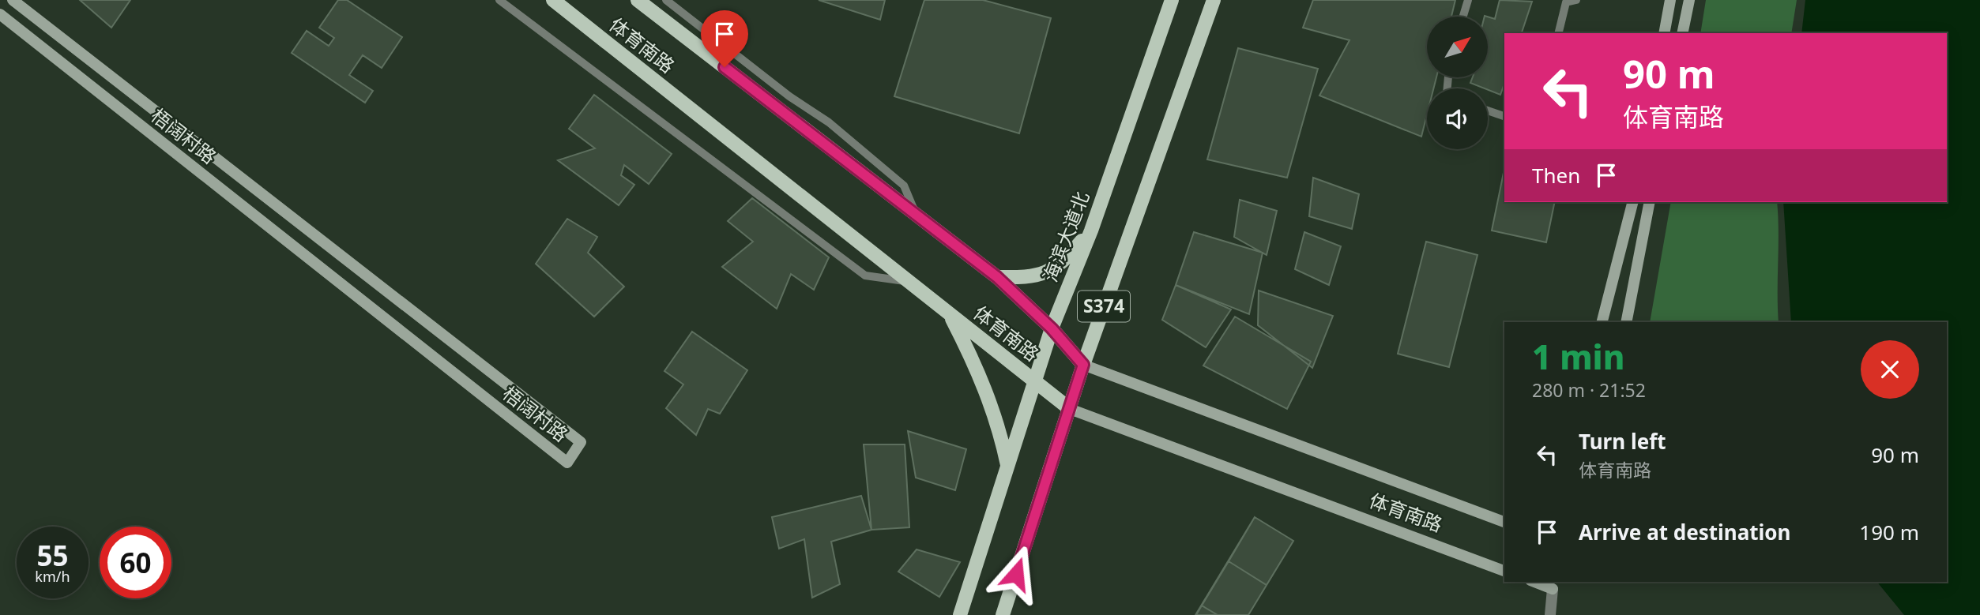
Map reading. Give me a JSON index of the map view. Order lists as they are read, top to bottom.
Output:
{
  "streets": {
    "main road": ["体育南路", "海滨大道北", "S374"],
    "street": ["梧阔村路"]
  },
  "crossings": [
    ["体育南路", "海滨大道北"],
    ["体育南路", "S374"]
  ],
  "north": "top right",
  "page": {
    "turn": ["90 m", "体育南路"],
    "then": "Then",
    "heading": ["1 min", "280 m · 21:52"],
    "list": [
      {
        "name": "Turn left",
        "note": "体育南路",
        "value": "90 m"
      },
      {
        "name": "Arrive at destination",
        "value": "190 m"
      }
    ],
    "speed": "55 km/h",
    "limit": "60"
  }
}
